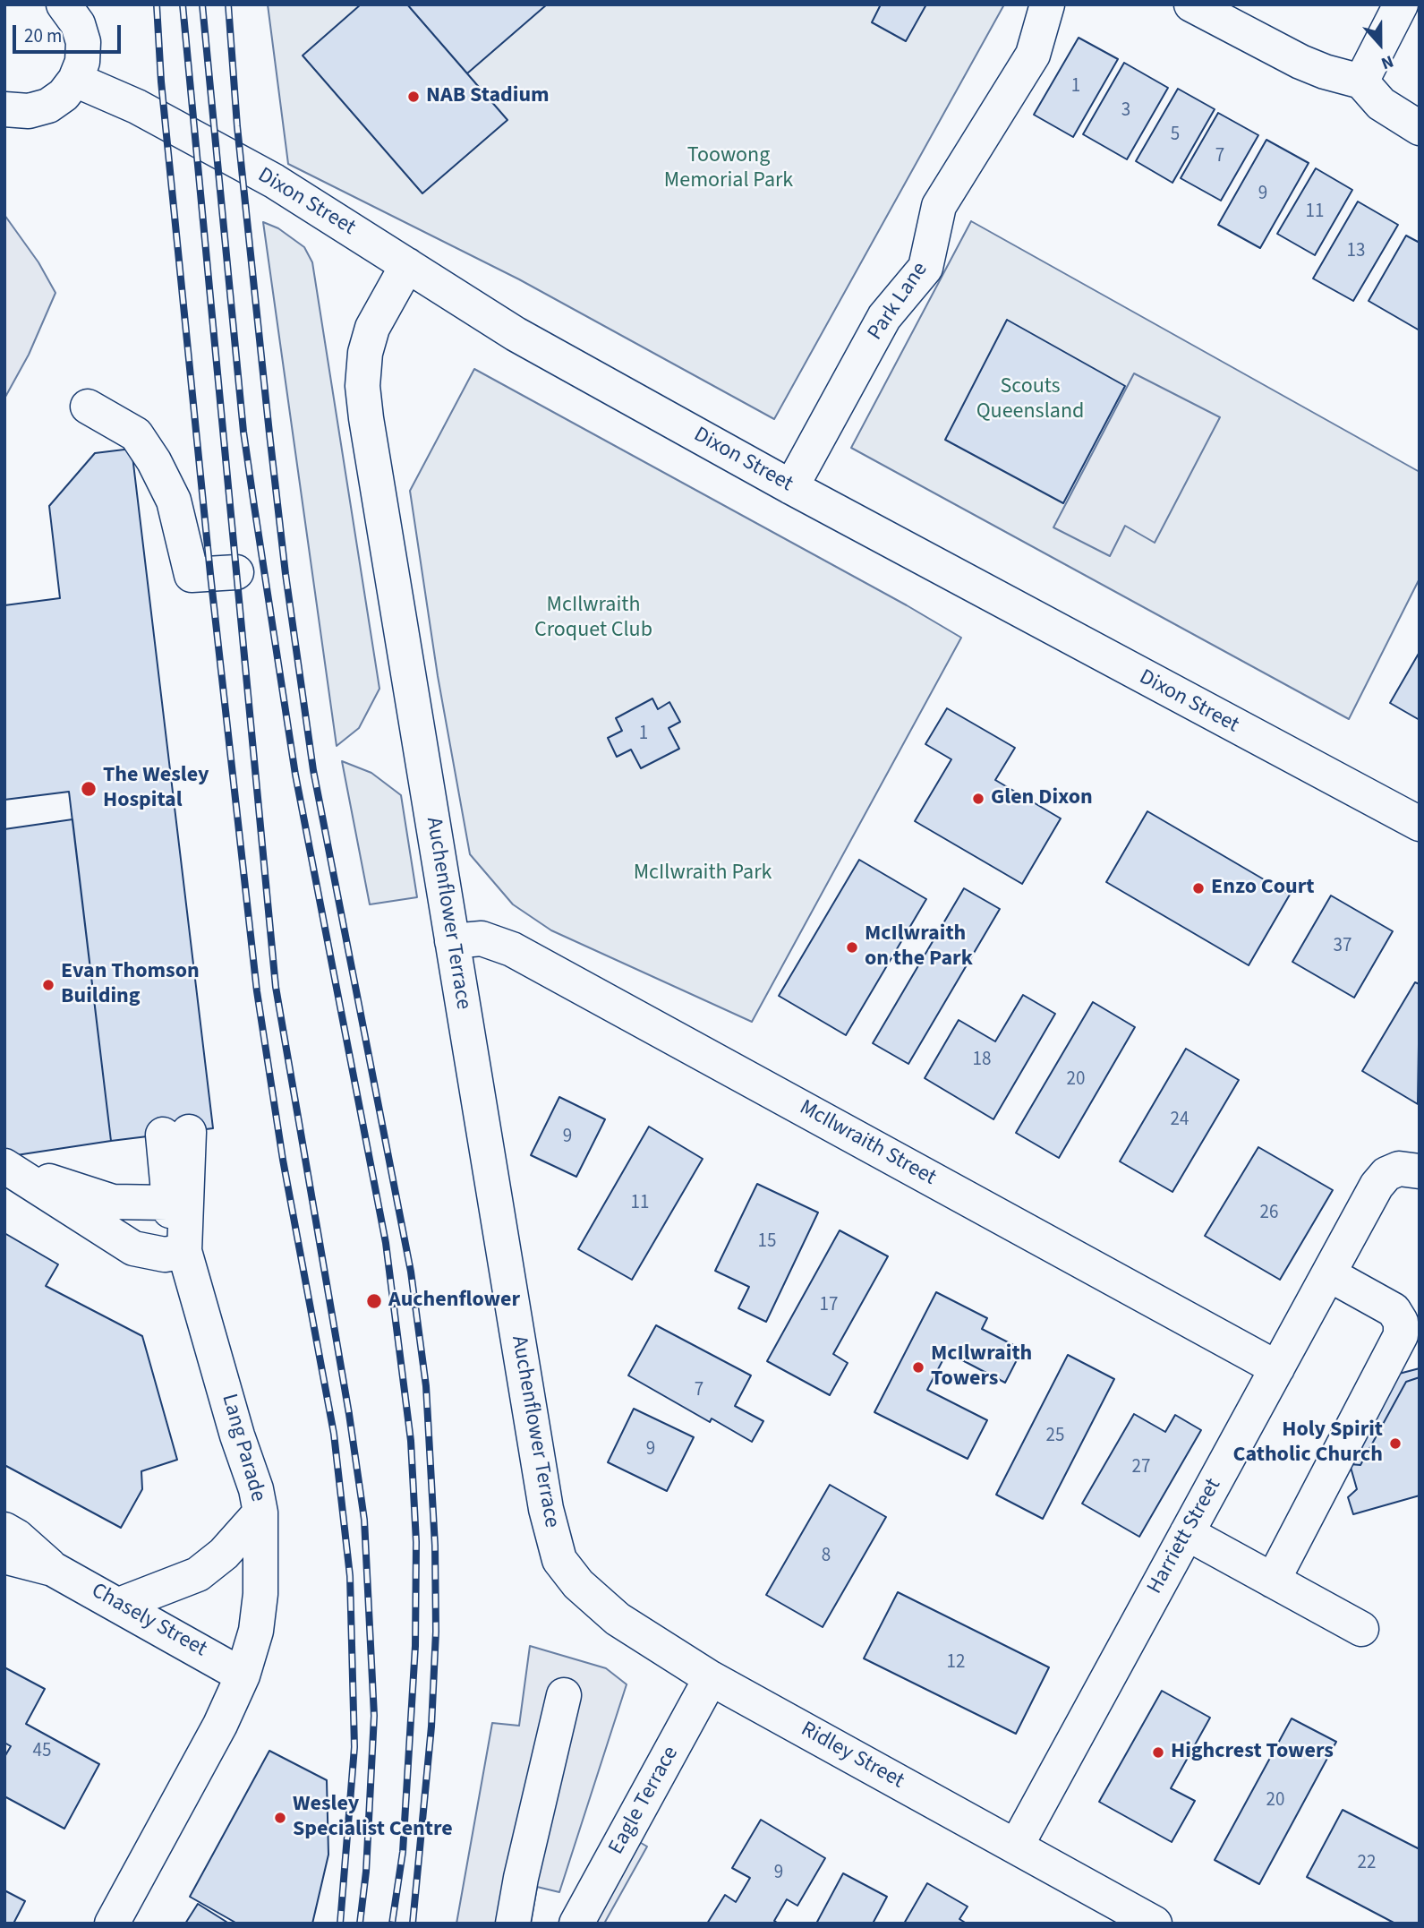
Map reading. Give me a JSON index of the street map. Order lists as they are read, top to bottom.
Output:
{
  "streets": {
    "street": [
      "Dixon Street",
      "Park Lane",
      "Auchenflower Terrace",
      "McIlwraith Street",
      "Lang Parade",
      "Harriett Street",
      "Chasely Street",
      "Ridley Street",
      "Eagle Terrace"
    ]
  },
  "crossings": [
    ["Dixon Street", "Park Lane"],
    ["Dixon Street", "Auchenflower Terrace"],
    ["Auchenflower Terrace", "McIlwraith Street"],
    ["Auchenflower Terrace", "Ridley Street"],
    ["McIlwraith Street", "Harriett Street"],
    ["Lang Parade", "Chasely Street"],
    ["Harriett Street", "Ridley Street"],
    ["Ridley Street", "Eagle Terrace"]
  ],
  "parks": [
    "Toowong Memorial Park",
    "Scouts Queensland",
    "McIlwraith Croquet Club",
    "McIlwraith Park"
  ],
  "places": [
    "NAB Stadium",
    "The Wesley Hospital",
    "Glen Dixon",
    "Enzo Court",
    "McIlwraith on the Park",
    "Evan Thomson Building",
    "Auchenflower",
    "McIlwraith Towers",
    "Holy Spirit Catholic Church",
    "Highcrest Towers",
    "Wesley Specialist Centre"
  ],
  "house_numbers": [
    "1",
    "3",
    "5",
    "7",
    "9",
    "11",
    "13",
    "1",
    "37",
    "18",
    "20",
    "24",
    "9",
    "11",
    "26",
    "15",
    "17",
    "7",
    "25",
    "9",
    "27",
    "8",
    "12",
    "45",
    "20",
    "22",
    "9"
  ],
  "scale_bar": "20 m",
  "north": "bottom"
}
